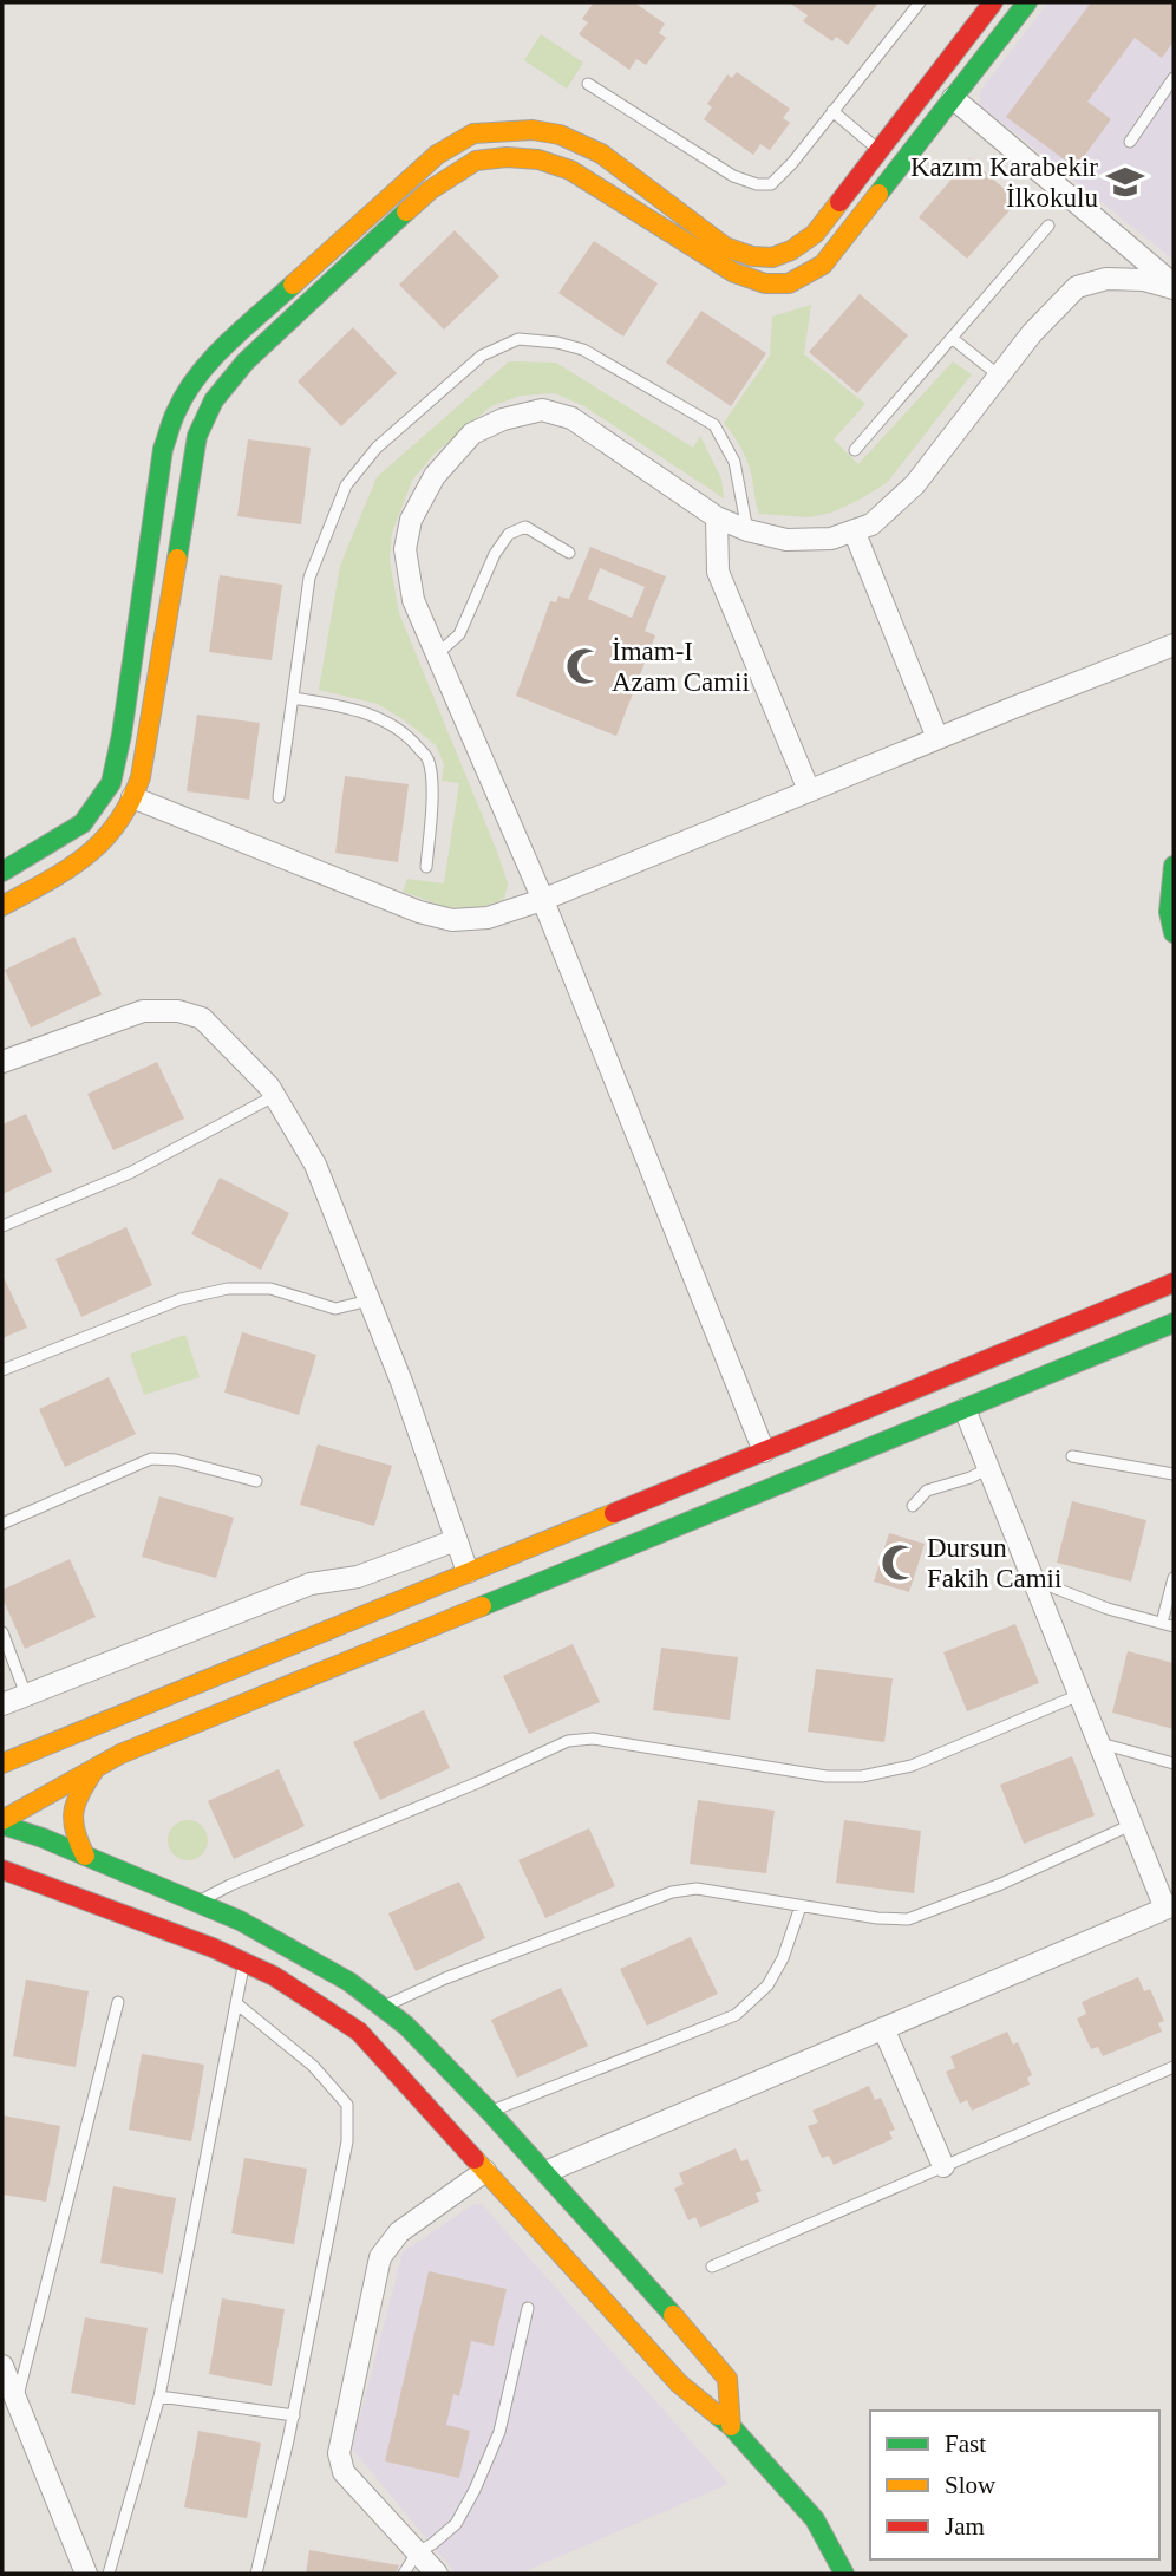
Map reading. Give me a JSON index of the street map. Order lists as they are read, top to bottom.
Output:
{
  "places": {
    "school or university": ["Kazım Karabekir İlkokulu"],
    "mosque": ["İmam-I Azam Camii", "Dursun Fakih Camii"]
  },
  "legend": ["Fast", "Slow", "Jam"]
}
